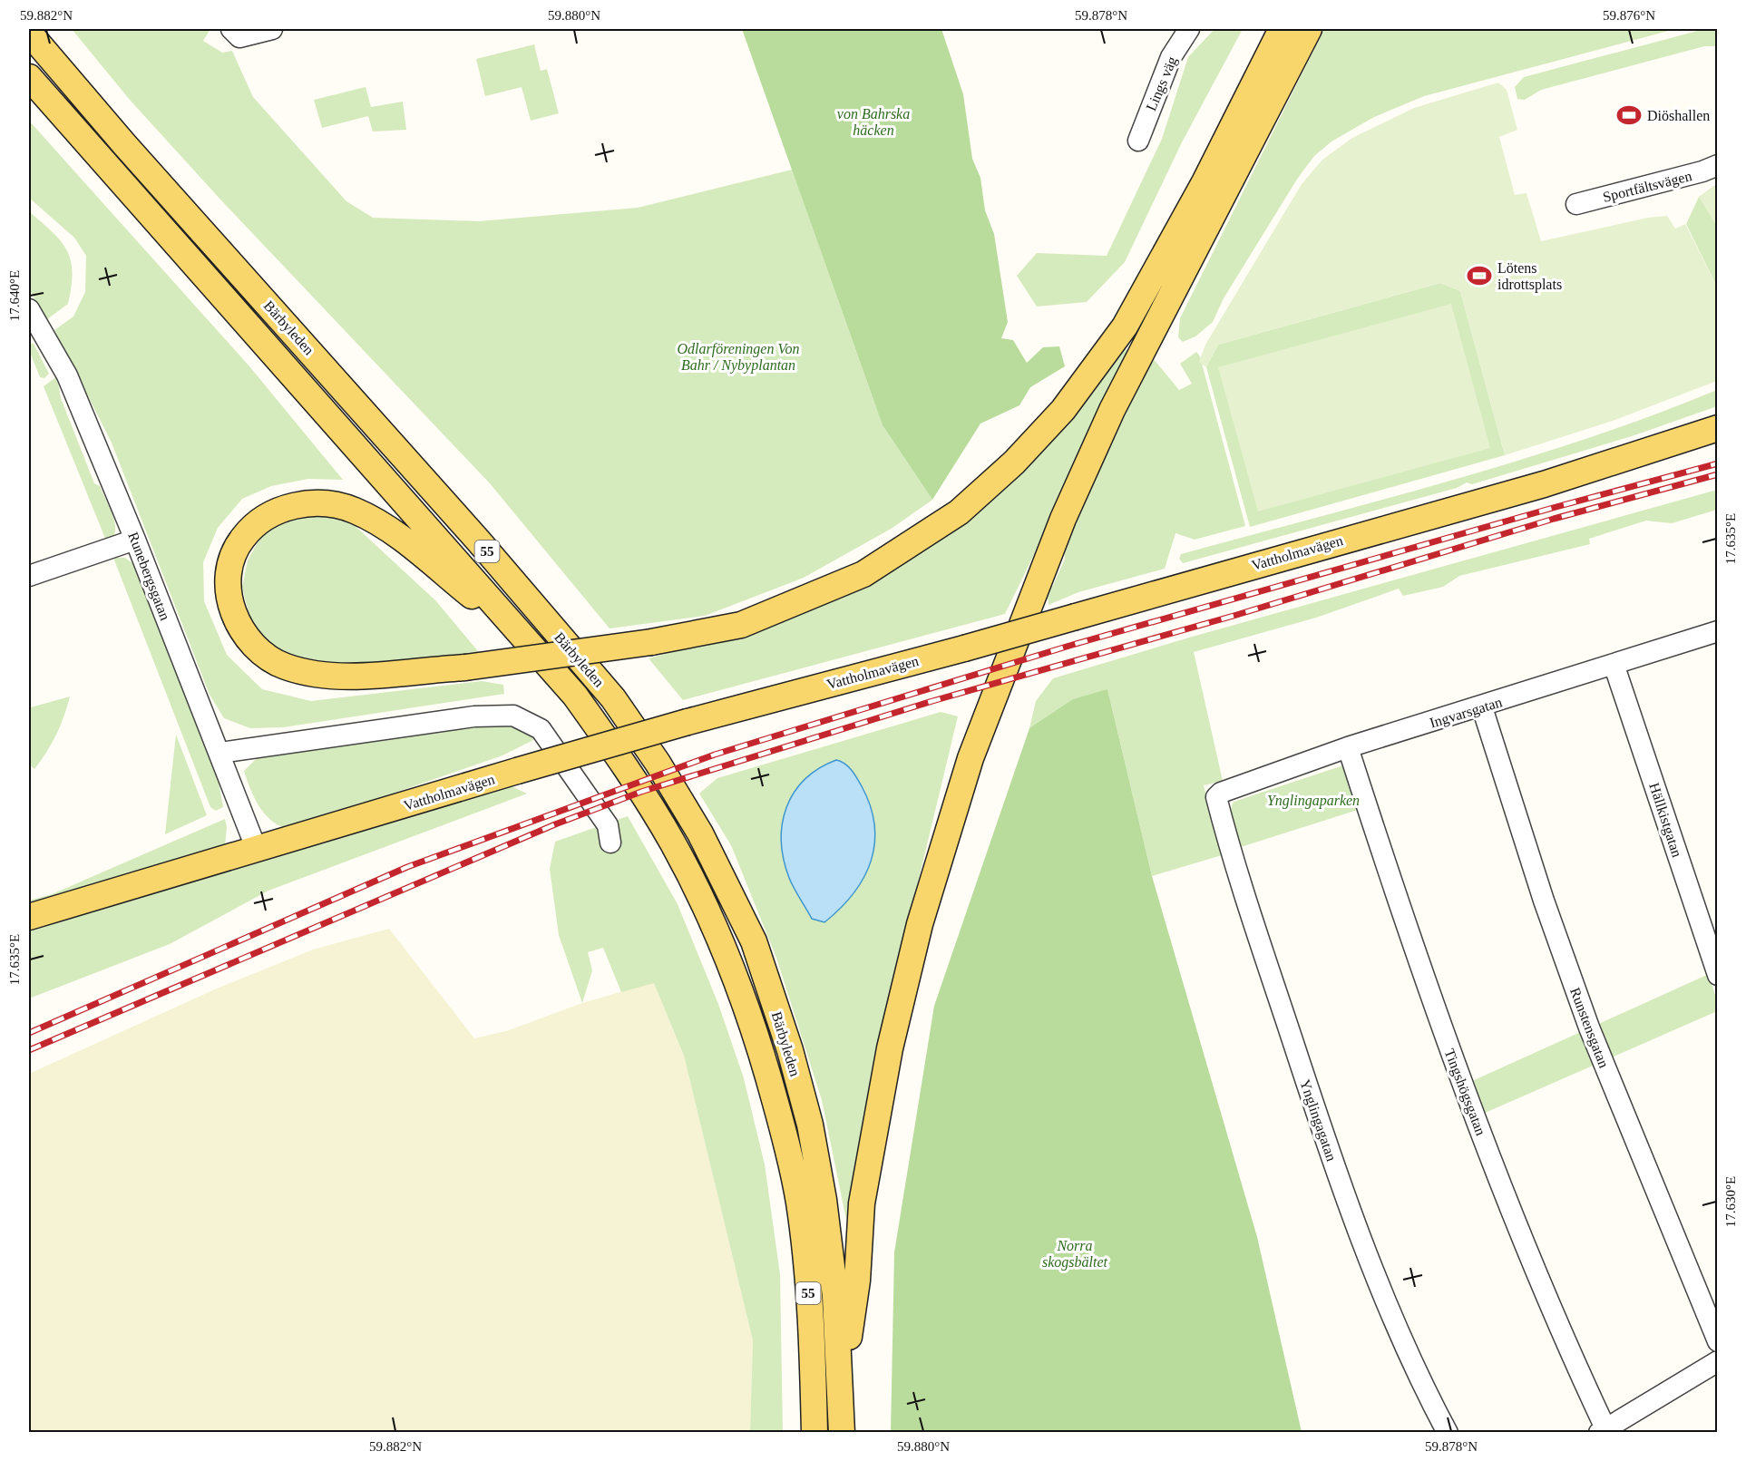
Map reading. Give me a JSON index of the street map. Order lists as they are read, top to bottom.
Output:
{
  "streets": {
    "main road": ["Bärbyleden", "55", "Vattholmavägen"],
    "street": [
      "Lings väg",
      "Sportfältsvägen",
      "Runebergsgatan",
      "Ingvarsgatan",
      "Hällkistgatan",
      "Runstensgatan",
      "Tingshögsgatan",
      "Ynglingagatan"
    ]
  },
  "crossings": [
    ["Vattholmavägen", "Runebergsgatan"],
    ["Ingvarsgatan", "Hällkistgatan"],
    ["Ingvarsgatan", "Runstensgatan"],
    ["Ingvarsgatan", "Tingshögsgatan"],
    ["Ingvarsgatan", "Ynglingagatan"]
  ],
  "parks": [
    "von Bahrska häcken",
    "Odlarföreningen Von Bahr / Nybyplantan",
    "Ynglingaparken",
    "Norra skogsbältet"
  ],
  "places": {
    "sports": ["Diöshallen", "Lötens idrottsplats"]
  },
  "coordinates": [
    "59.882°N",
    "59.880°N",
    "59.878°N",
    "59.876°N",
    "17.640°E",
    "17.635°E",
    "17.630°E"
  ]
}
